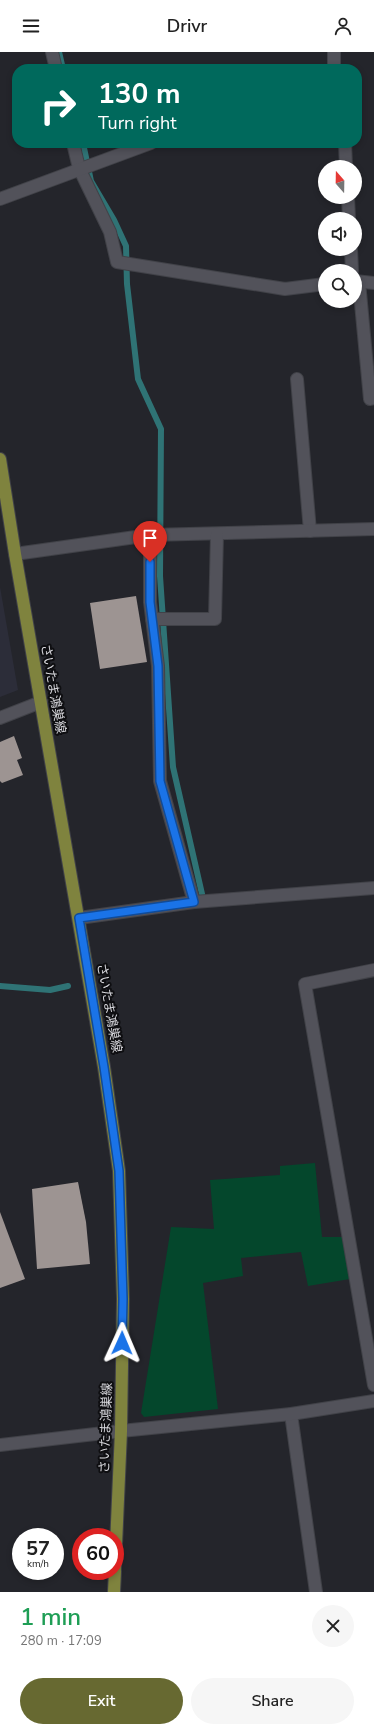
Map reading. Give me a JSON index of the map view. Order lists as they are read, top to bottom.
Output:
{
  "streets": {
    "main road": ["さいたま鴻巣線"]
  },
  "north": "top",
  "page": {
    "header": "Drivr",
    "turn": ["130 m", "Turn right"],
    "speed": "57 km/h",
    "limit": "60",
    "heading": ["1 min", "280 m · 17:09"],
    "buttons": ["Exit", "Share"]
  }
}
